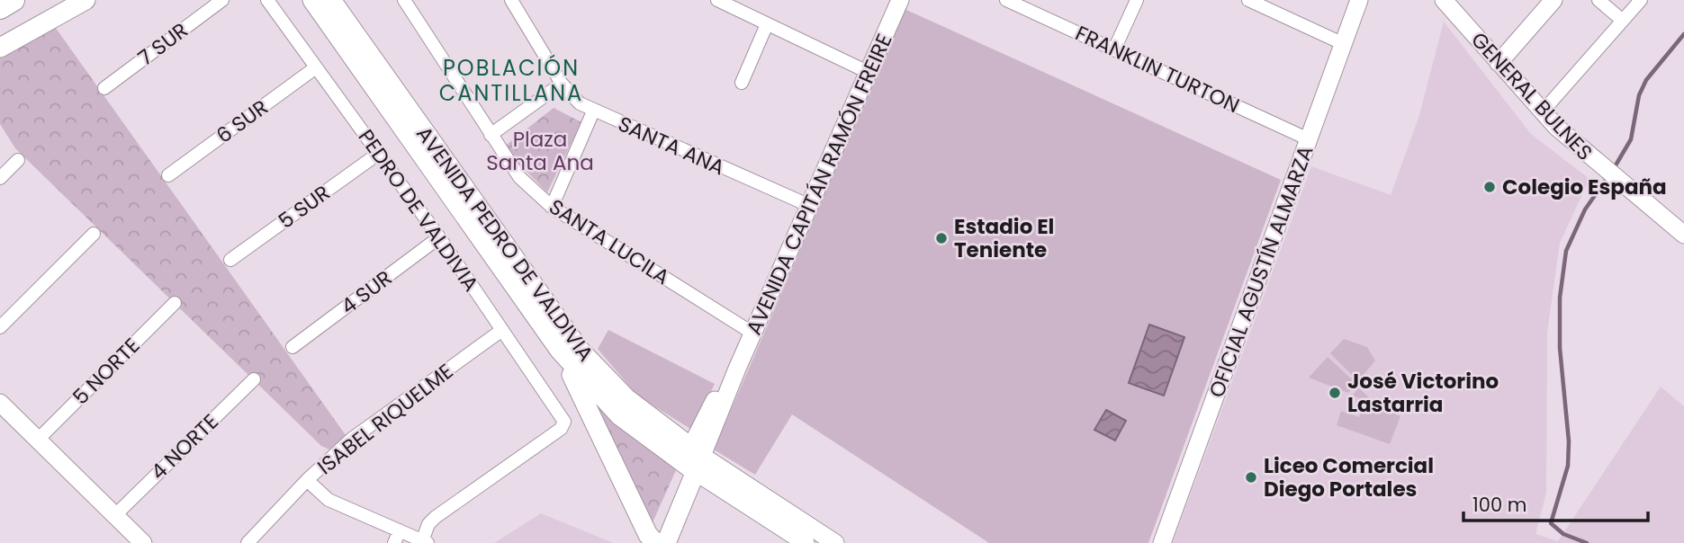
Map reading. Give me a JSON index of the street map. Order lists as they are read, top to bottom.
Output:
{
  "streets": {
    "main road": ["AVENIDA CAPITÁN RAMÓN FREIRE", "AVENIDA PEDRO DE VALDIVIA"],
    "street": [
      "7 SUR",
      "FRANKLIN TURTON",
      "GENERAL BULNES",
      "6 SUR",
      "SANTA ANA",
      "5 SUR",
      "PEDRO DE VALDIVIA",
      "SANTA LUCILA",
      "OFICIAL AGUSTÍN ALMARZA",
      "4 SUR",
      "5 NORTE",
      "ISABEL RIQUELME",
      "4 NORTE"
    ]
  },
  "crossings": [
    ["FRANKLIN TURTON", "OFICIAL AGUSTÍN ALMARZA"],
    ["6 SUR", "PEDRO DE VALDIVIA"],
    ["SANTA ANA", "AVENIDA CAPITÁN RAMÓN FREIRE"],
    ["AVENIDA CAPITÁN RAMÓN FREIRE", "SANTA LUCILA"],
    ["AVENIDA CAPITÁN RAMÓN FREIRE", "AVENIDA PEDRO DE VALDIVIA"],
    ["5 SUR", "PEDRO DE VALDIVIA"],
    ["PEDRO DE VALDIVIA", "4 SUR"],
    ["PEDRO DE VALDIVIA", "ISABEL RIQUELME"]
  ],
  "districts": ["POBLACIÓN CANTILLANA"],
  "parks": ["Plaza Santa Ana"],
  "places": [
    "Colegio España",
    "Estadio El Teniente",
    "José Victorino Lastarria",
    "Liceo Comercial Diego Portales"
  ],
  "scale_bar": "100 m"
}
